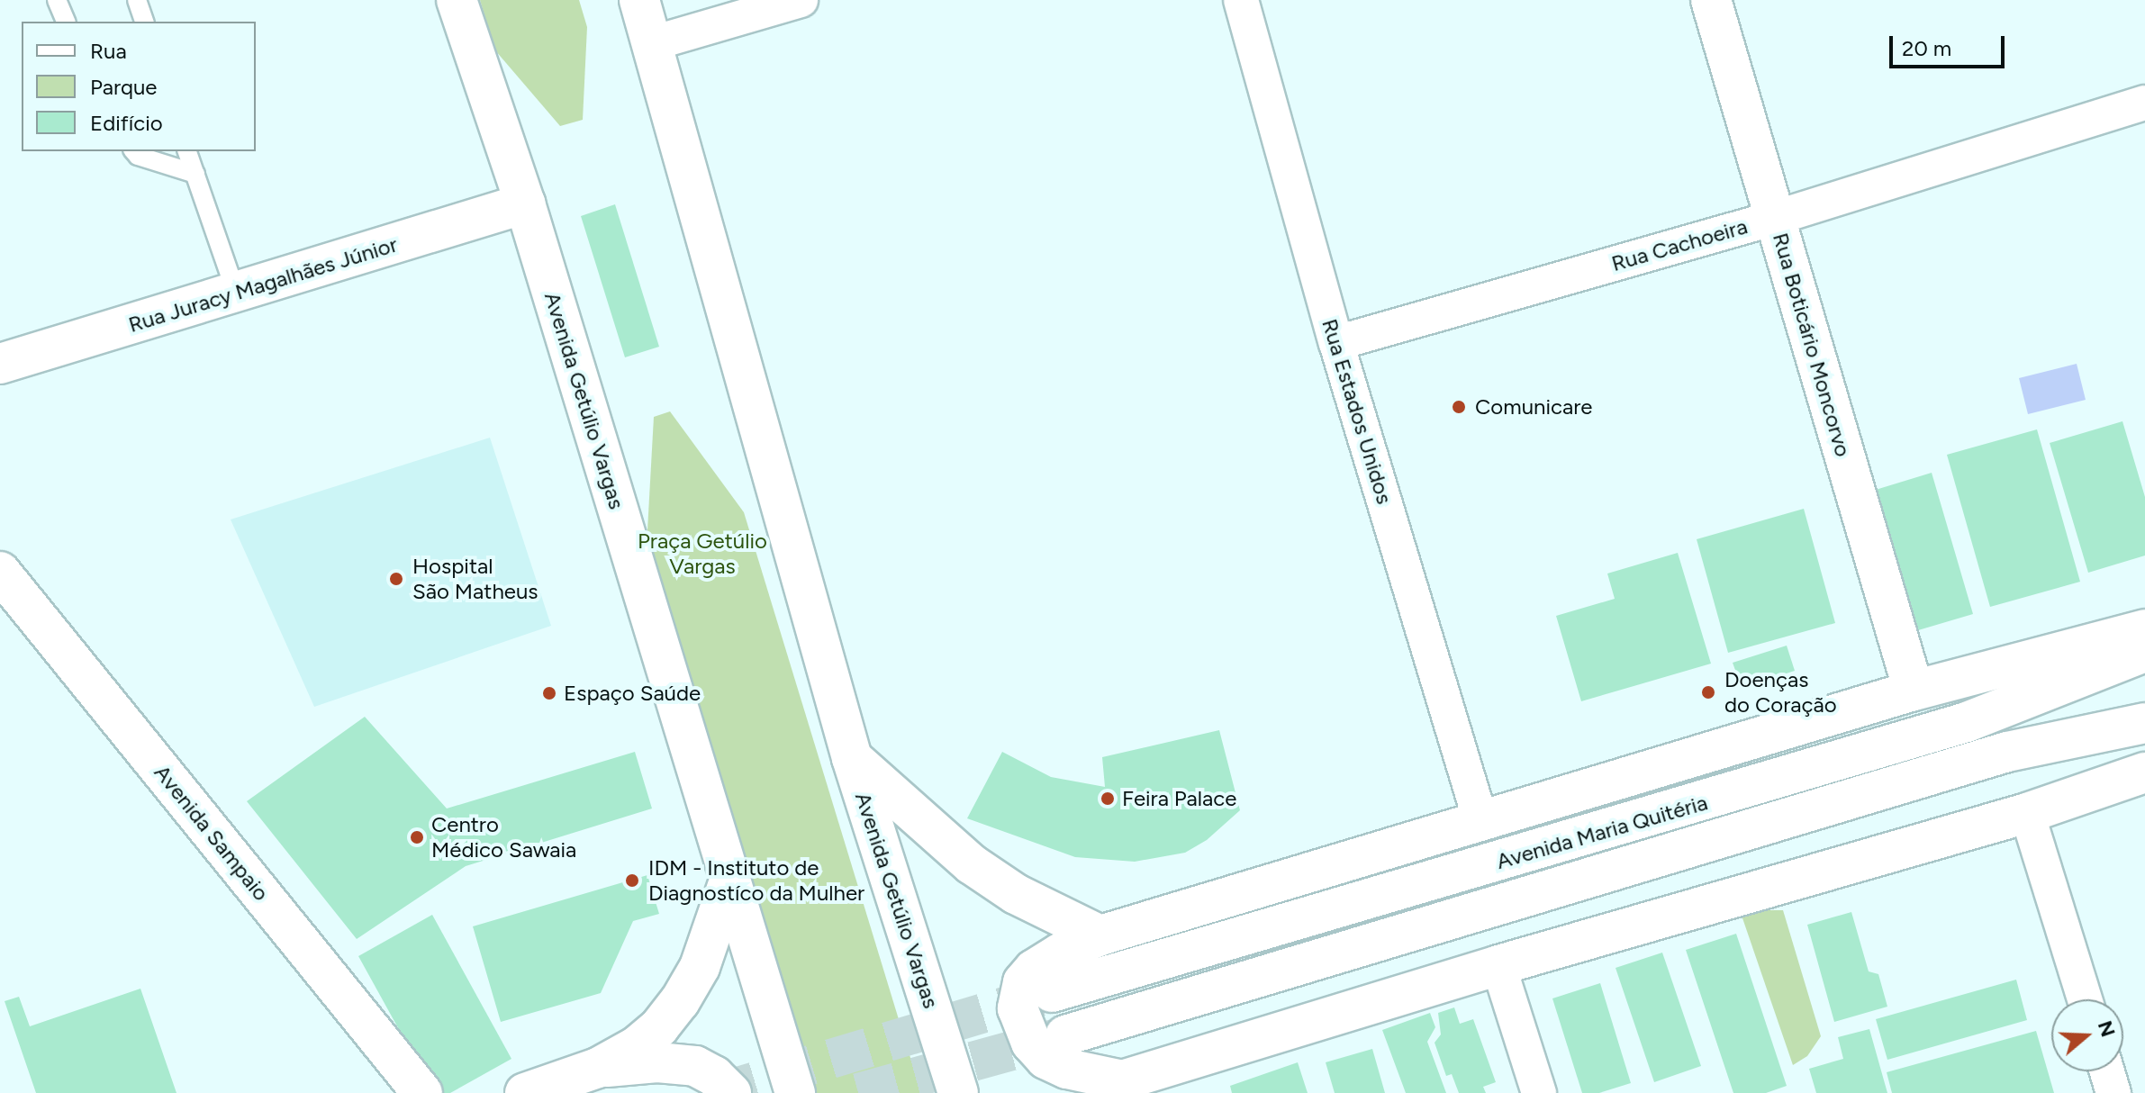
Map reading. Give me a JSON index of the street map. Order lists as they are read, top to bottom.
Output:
{
  "streets": {
    "main road": [
      "Rua Juracy Magalhães Júnior",
      "Rua Boticário Moncorvo",
      "Avenida Getúlio Vargas",
      "Avenida Maria Quitéria",
      "Avenida Sampaio"
    ],
    "street": ["Rua Cachoeira", "Rua Estados Unidos"]
  },
  "crossings": [
    ["Rua Cachoeira", "Rua Boticário Moncorvo"],
    ["Rua Cachoeira", "Rua Estados Unidos"],
    ["Rua Juracy Magalhães Júnior", "Avenida Getúlio Vargas"]
  ],
  "parks": ["Praça Getúlio Vargas"],
  "places": [
    "Comunicare",
    "Hospital São Matheus",
    "Doenças do Coração",
    "Espaço Saúde",
    "Feira Palace",
    "Centro Médico Sawaia",
    "IDM - Instituto de Diagnostíco da Mulher"
  ],
  "legend": ["Rua", "Parque", "Edifício"],
  "scale_bar": "20 m",
  "north": "right"
}
